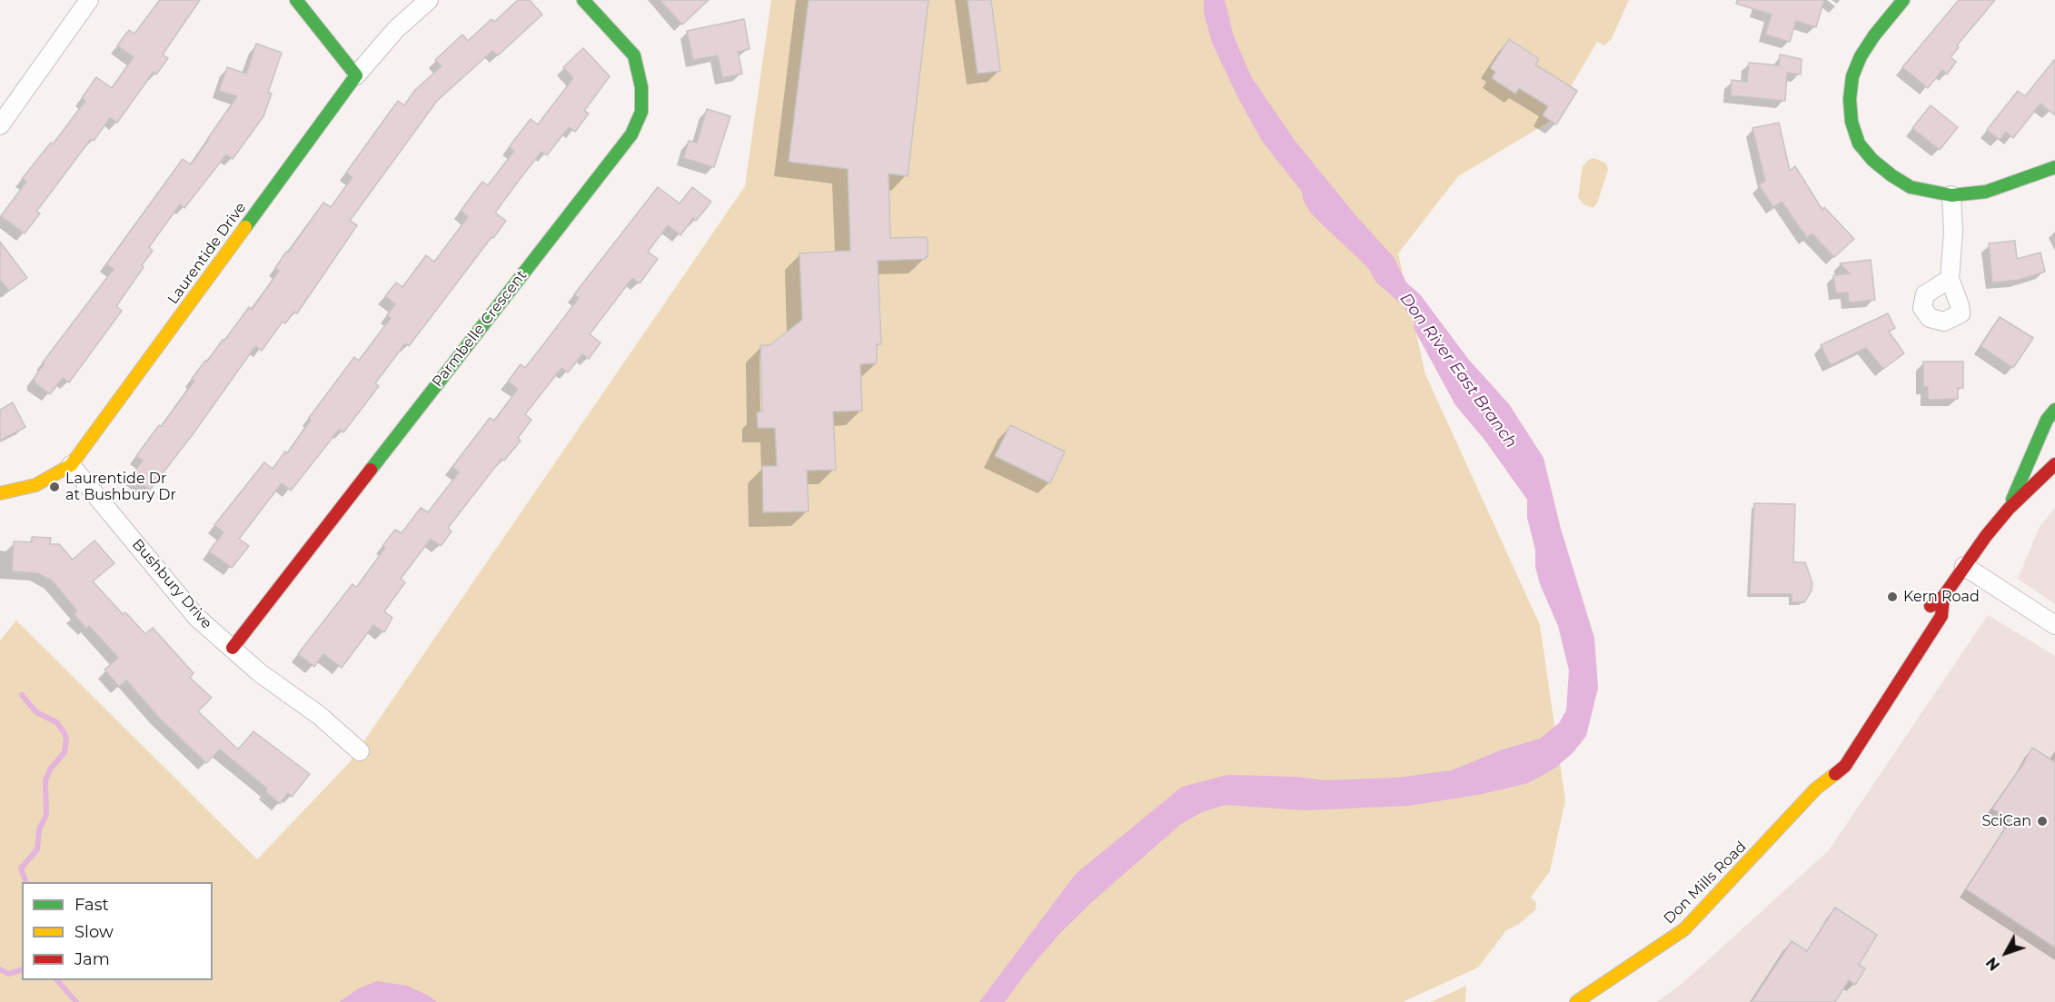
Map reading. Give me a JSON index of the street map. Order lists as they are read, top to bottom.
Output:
{
  "streets": {
    "street": [
      "Laurentide Drive",
      "Parmbelle Crescent",
      "Bushbury Drive",
      "Don Mills Road"
    ]
  },
  "crossings": [
    ["Laurentide Drive", "Bushbury Drive"],
    ["Parmbelle Crescent", "Bushbury Drive"]
  ],
  "water": ["Don River East Branch"],
  "places": ["Laurentide Dr at Bushbury Dr", "Kern Road", "SciCan"],
  "legend": ["Fast", "Slow", "Jam"],
  "north": "bottom left"
}
